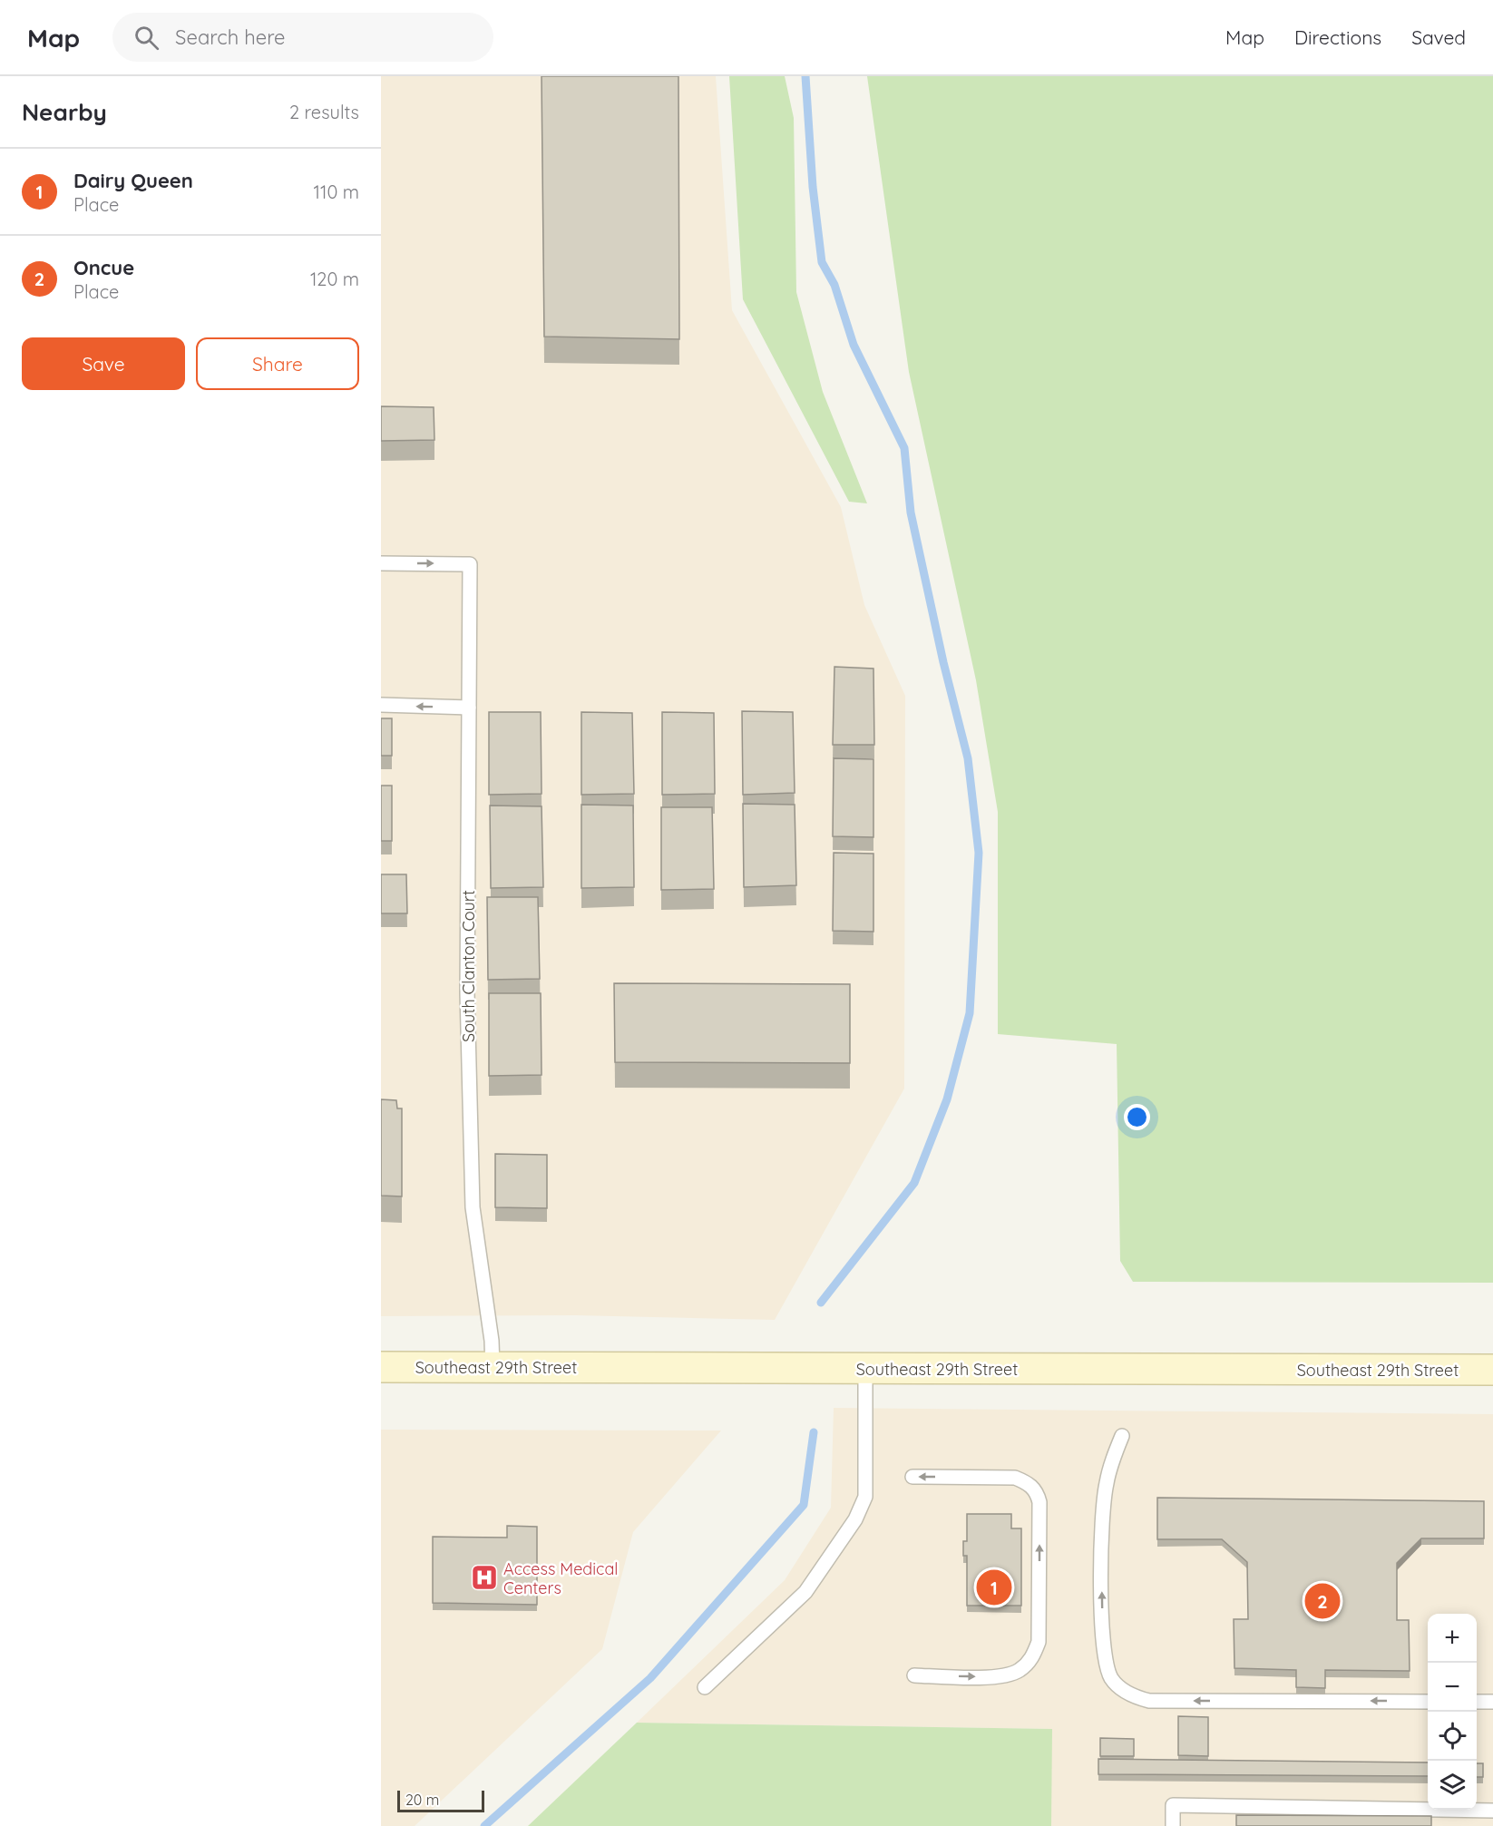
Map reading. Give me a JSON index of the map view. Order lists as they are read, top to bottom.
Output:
{
  "streets": {
    "main road": ["Southeast 29th Street"],
    "lane": ["South Clanton Court"]
  },
  "crossings": [
    ["South Clanton Court", "Southeast 29th Street"]
  ],
  "places": {
    "hospital": ["Access Medical Centers"]
  },
  "scale_bar": "20 m",
  "page": {
    "header": "Map",
    "search": "Search here",
    "nav": ["Map", "Directions", "Saved"],
    "heading": ["Nearby", "2 results"],
    "list": [
      {
        "mark": "1",
        "name": "Dairy Queen",
        "note": "Place",
        "value": "110 m"
      },
      {
        "mark": "2",
        "name": "Oncue",
        "note": "Place",
        "value": "120 m"
      }
    ],
    "buttons": ["Save", "Share"],
    "pins": ["1", "2"],
    "map_buttons": ["+", "−"],
    "scale": "20 m"
  }
}
